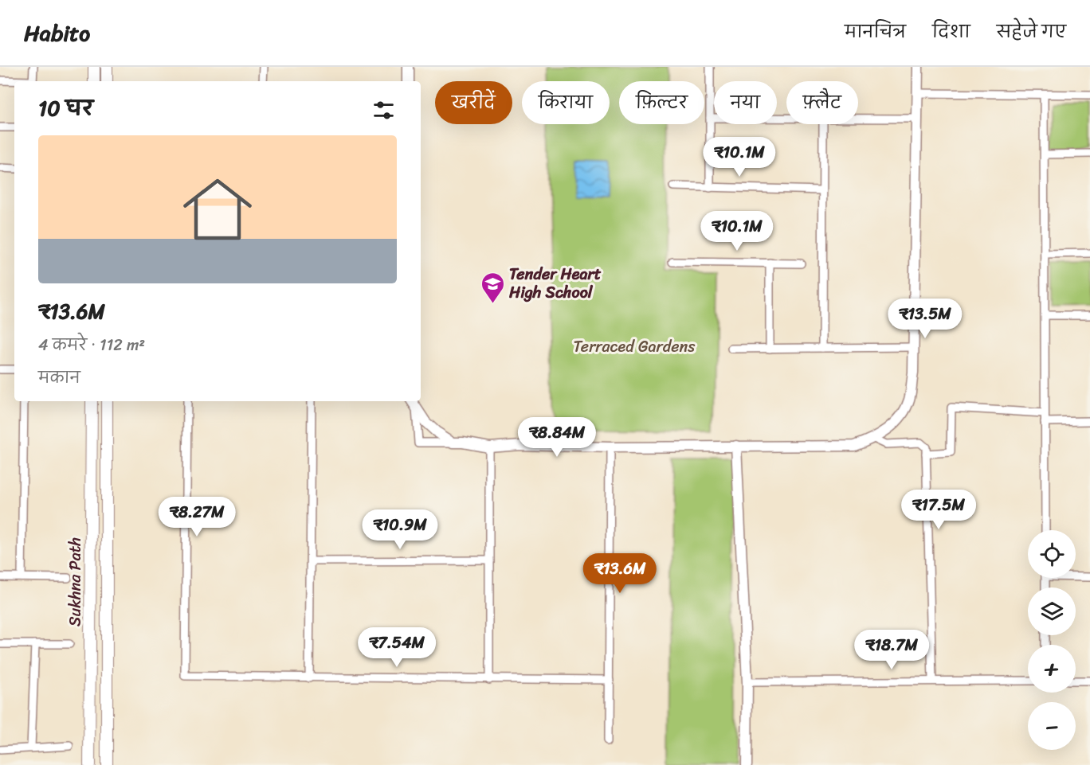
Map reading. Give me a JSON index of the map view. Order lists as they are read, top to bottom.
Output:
{
  "streets": {
    "main road": ["Sukhna Path"]
  },
  "parks": ["Terraced Gardens"],
  "places": {
    "school or university": ["Tender Heart High School"]
  },
  "page": {
    "header": "Habito",
    "nav": ["मानचित्र", "दिशा", "सहेजे गए"],
    "chip": [
      "खरीदें",
      "किराया",
      "फ़िल्टर",
      "नया",
      "फ़्लैट"
    ],
    "heading": "10 घर",
    "price": [
      "₹10.1M",
      "₹10.1M",
      "₹13.5M",
      "₹8.84M",
      "₹17.5M",
      "₹8.27M",
      "₹10.9M",
      "₹13.6M",
      "₹7.54M",
      "₹18.7M"
    ],
    "list": [
      {
        "name": "₹13.6M",
        "note": "4 कमरे · 112 m² · मकान"
      }
    ],
    "map_buttons": ["+", "−"]
  }
}
